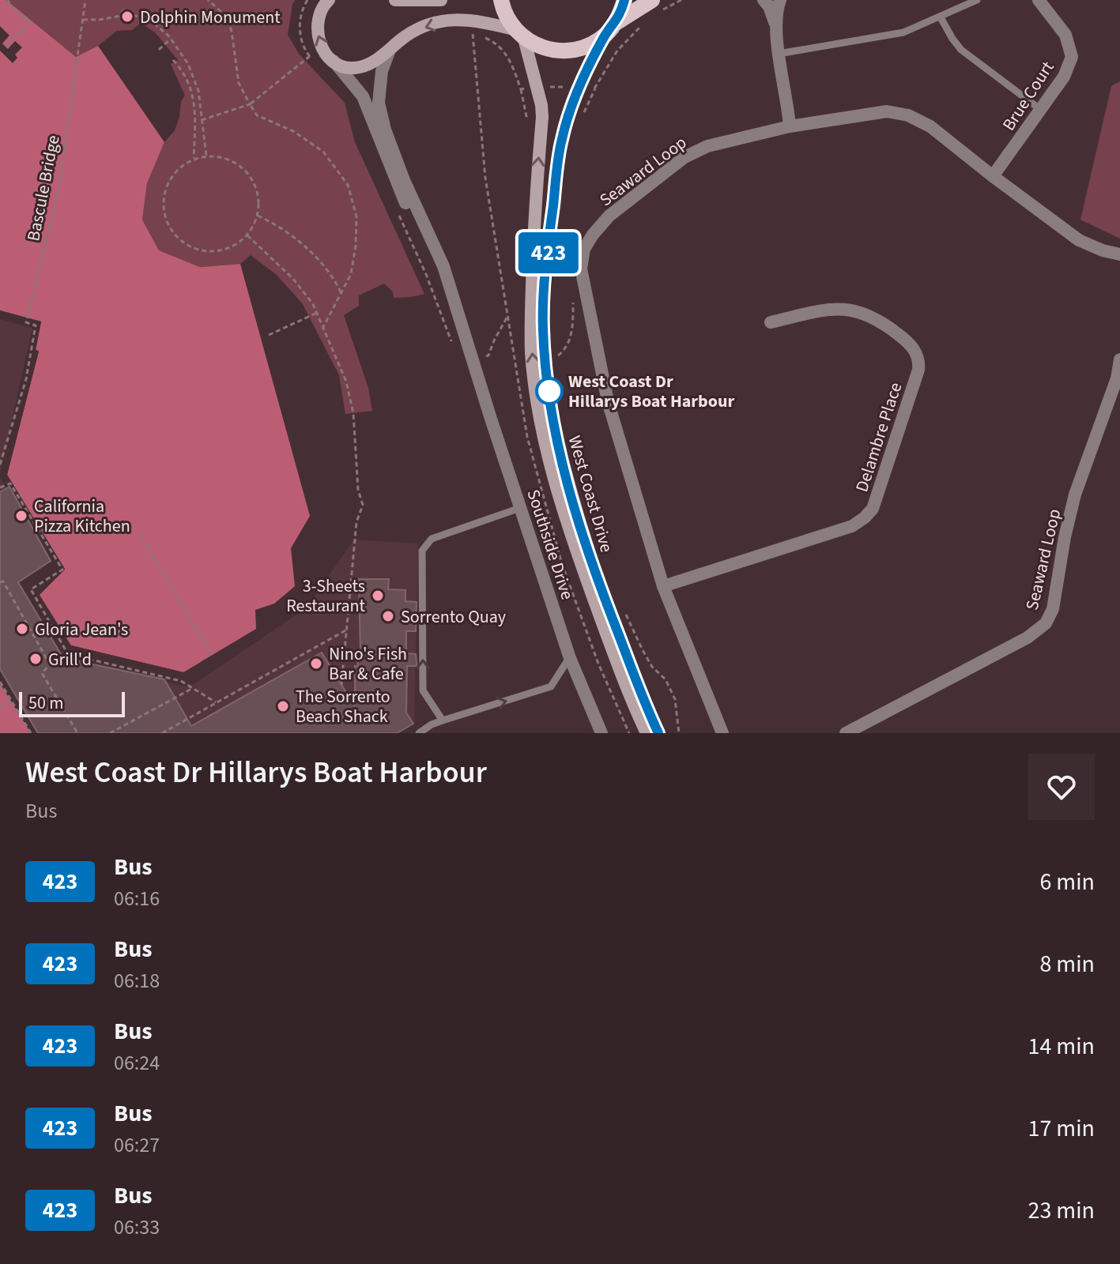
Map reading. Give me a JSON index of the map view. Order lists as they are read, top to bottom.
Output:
{
  "streets": {
    "main road": ["West Coast Drive"],
    "street": [
      "Brue Court",
      "Seaward Loop",
      "Delambre Place",
      "Southside Drive"
    ],
    "path": ["Bascule Bridge"]
  },
  "crossings": [
    ["Brue Court", "Seaward Loop"],
    ["Seaward Loop", "Delambre Place"]
  ],
  "places": [
    "Dolphin Monument",
    "West Coast Dr Hillarys Boat Harbour",
    "California Pizza Kitchen",
    "3-Sheets Restaurant",
    "Sorrento Quay",
    "Gloria Jean's",
    "Grill'd",
    "Nino's Fish Bar & Cafe",
    "The Sorrento Beach Shack"
  ],
  "lines": ["bus line 423"],
  "scale_bar": "50 m",
  "page": {
    "on_map": "423",
    "scale": "50 m",
    "heading": ["West Coast Dr Hillarys Boat Harbour", "Bus"],
    "list": [
      {
        "mark": "423",
        "name": "Bus",
        "note": "06:16",
        "value": "6 min"
      },
      {
        "mark": "423",
        "name": "Bus",
        "note": "06:18",
        "value": "8 min"
      },
      {
        "mark": "423",
        "name": "Bus",
        "note": "06:24",
        "value": "14 min"
      },
      {
        "mark": "423",
        "name": "Bus",
        "note": "06:27",
        "value": "17 min"
      },
      {
        "mark": "423",
        "name": "Bus",
        "note": "06:33",
        "value": "23 min"
      }
    ]
  }
}
